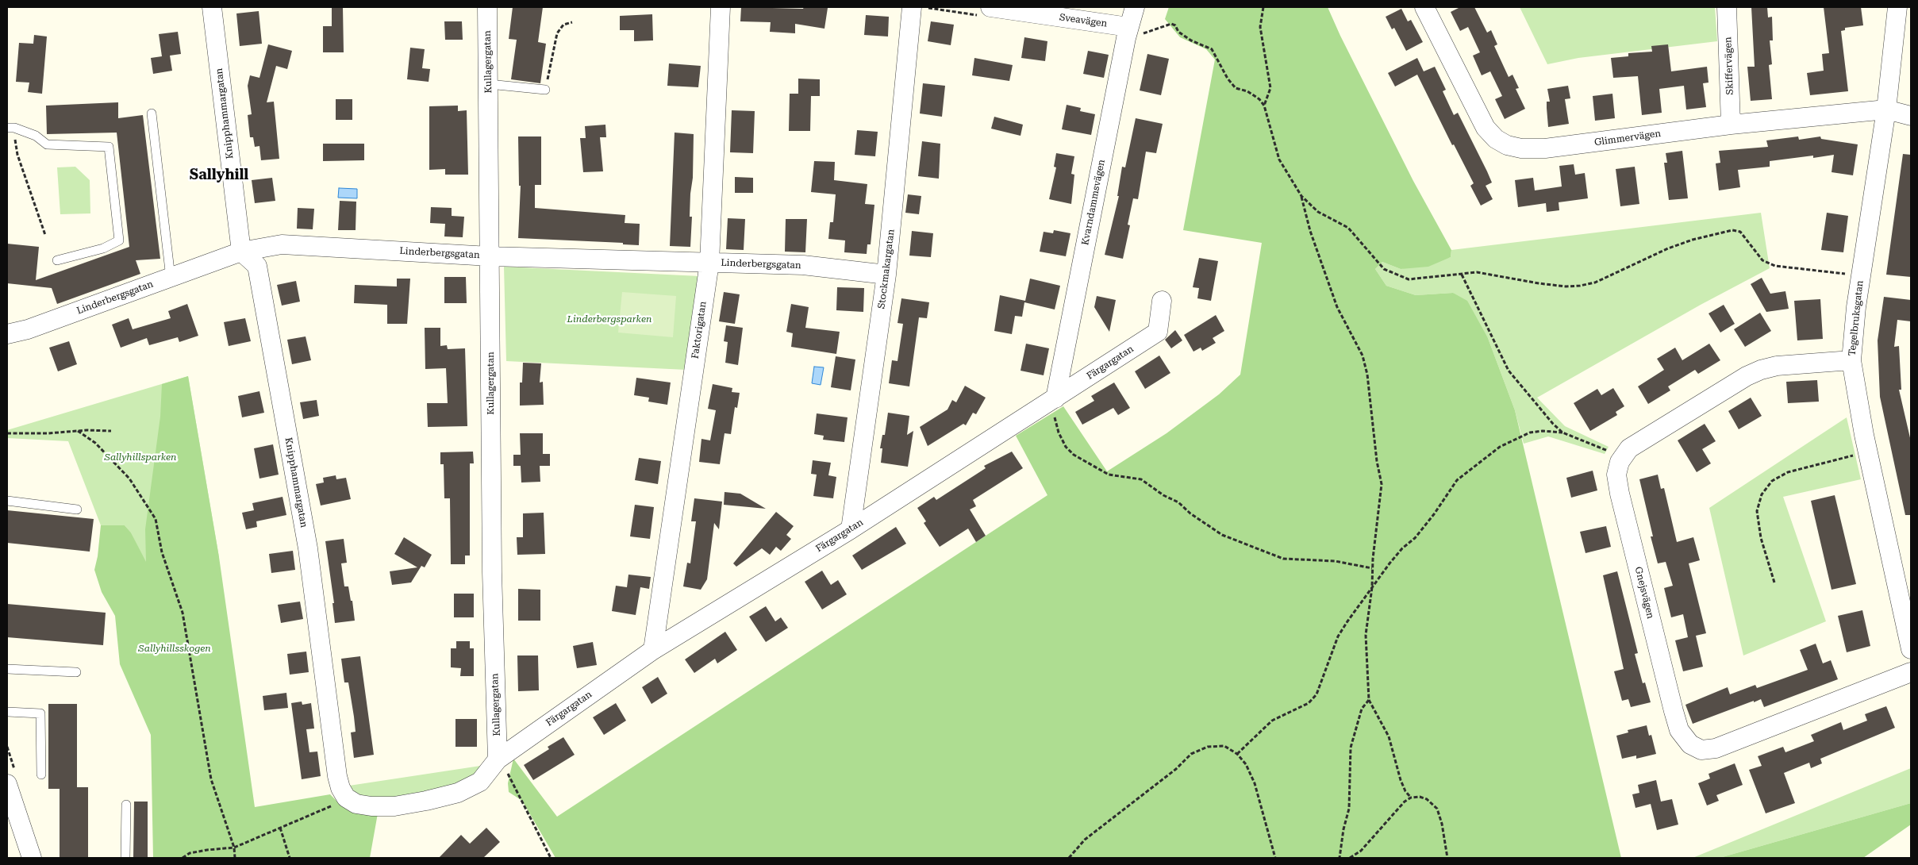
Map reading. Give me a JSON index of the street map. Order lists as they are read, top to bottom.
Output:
{
  "streets": {
    "street": [
      "Sveavägen",
      "Kullagergatan",
      "Skiffervägen",
      "Knipphammargatan",
      "Glimmervägen",
      "Kvarndammsvägen",
      "Linderbergsgatan",
      "Stockmakargatan",
      "Tegelbruksgatan",
      "Faktorigatan",
      "Färgargatan",
      "Gnejsvägen"
    ]
  },
  "crossings": [
    ["Sveavägen", "Kvarndammsvägen"],
    ["Kullagergatan", "Linderbergsgatan"],
    ["Kullagergatan", "Färgargatan"],
    ["Skiffervägen", "Glimmervägen"],
    ["Knipphammargatan", "Linderbergsgatan"],
    ["Glimmervägen", "Tegelbruksgatan"],
    ["Kvarndammsvägen", "Färgargatan"],
    ["Linderbergsgatan", "Stockmakargatan"],
    ["Linderbergsgatan", "Faktorigatan"],
    ["Stockmakargatan", "Färgargatan"],
    ["Tegelbruksgatan", "Gnejsvägen"],
    ["Faktorigatan", "Färgargatan"]
  ],
  "districts": ["Sallyhill"],
  "parks": ["Linderbergsparken", "Sallyhillsparken", "Sallyhillsskogen"]
}
